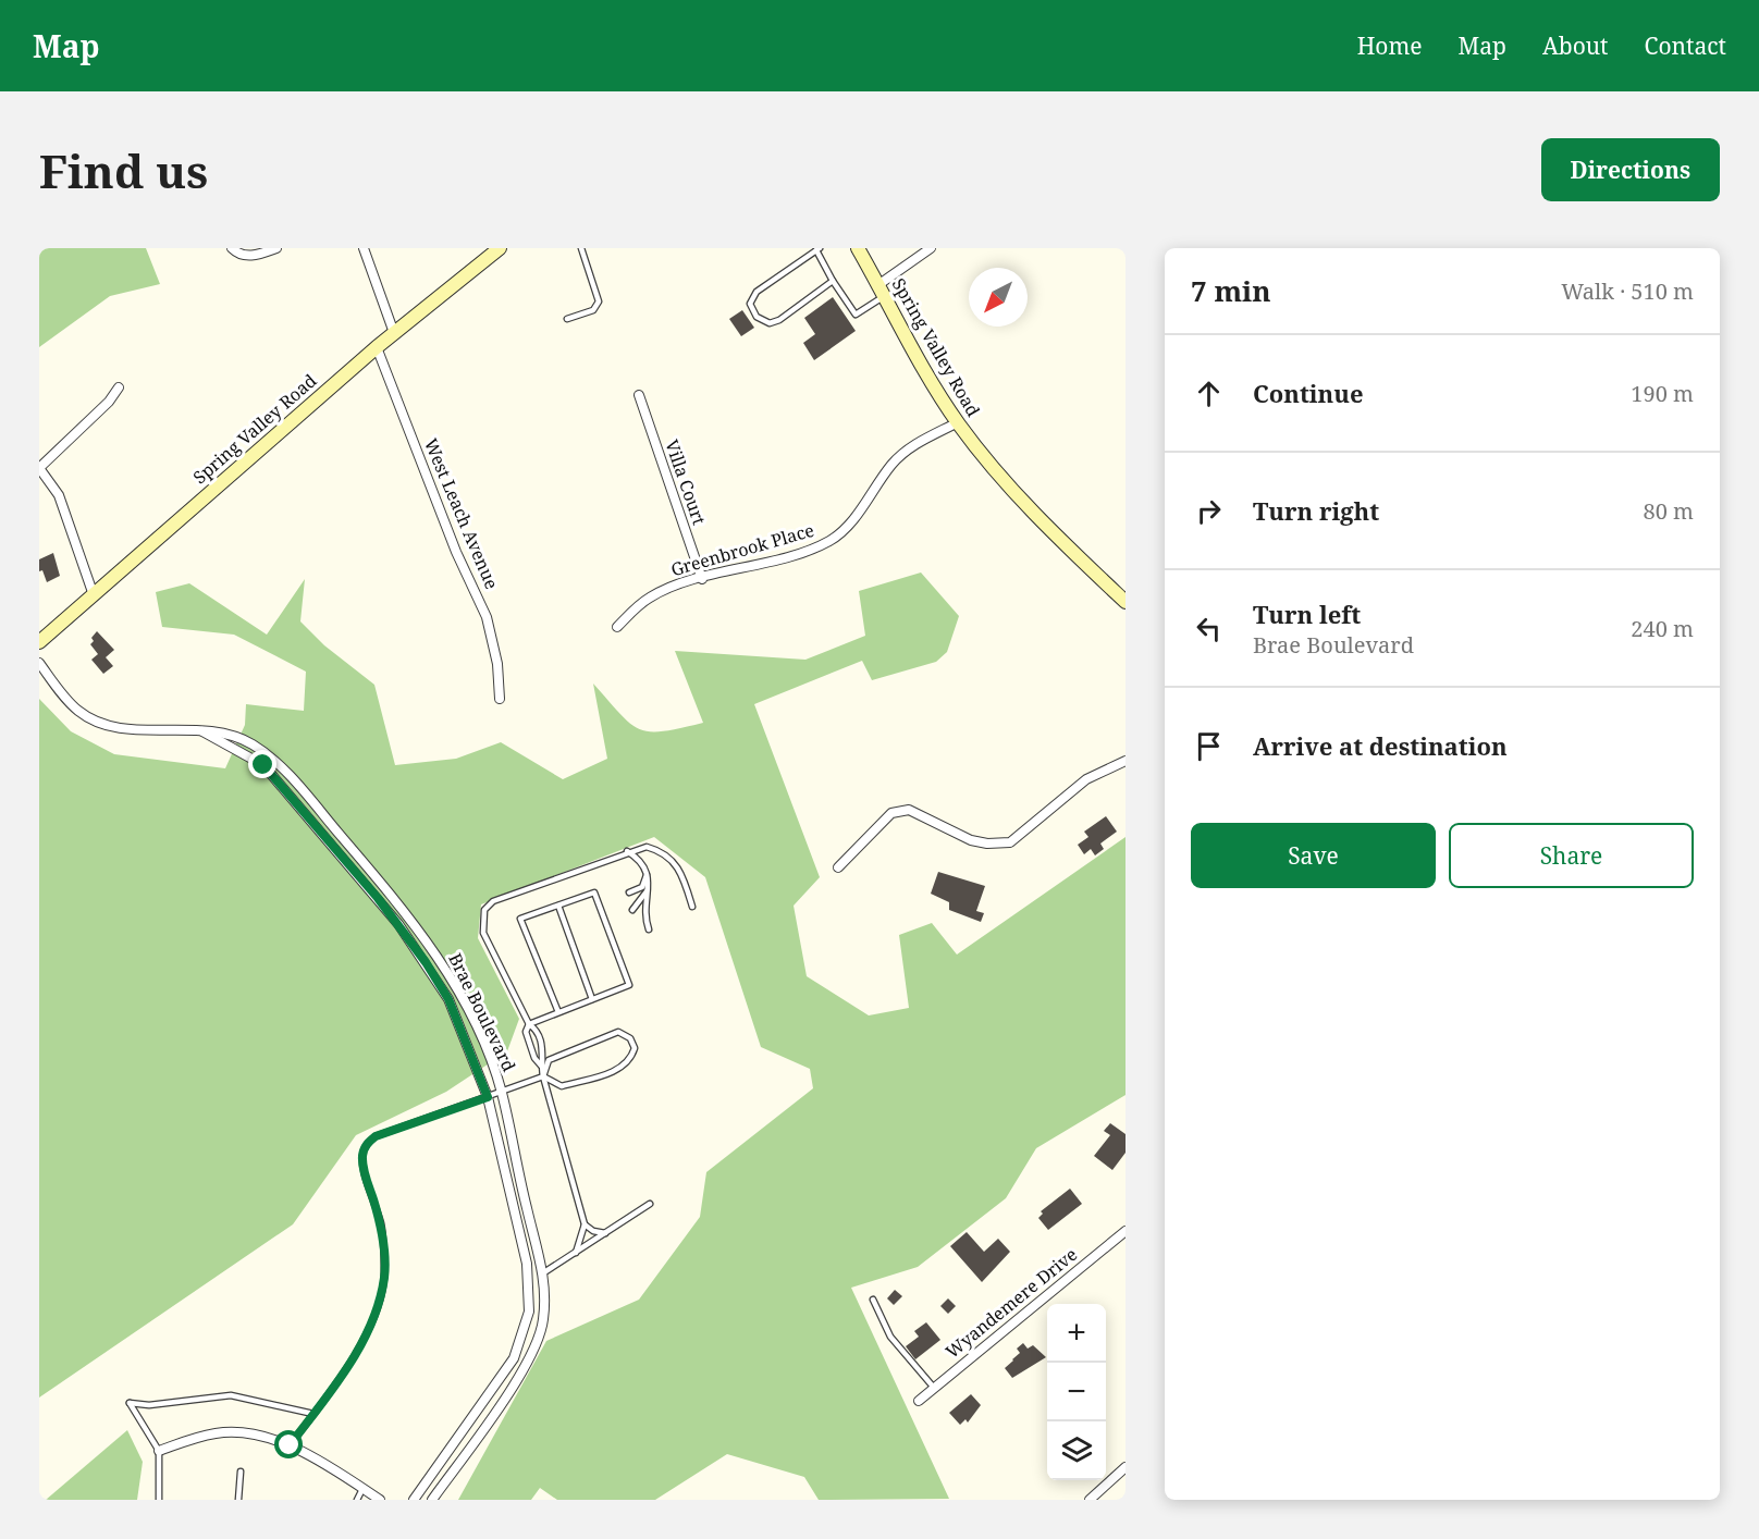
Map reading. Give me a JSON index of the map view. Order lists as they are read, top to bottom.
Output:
{
  "streets": {
    "street": [
      "Spring Valley Road",
      "Villa Court",
      "West Leach Avenue",
      "Greenbrook Place",
      "Brae Boulevard",
      "Wyandemere Drive"
    ]
  },
  "crossings": [
    ["Spring Valley Road", "West Leach Avenue"],
    ["Spring Valley Road", "Greenbrook Place"],
    ["Villa Court", "Greenbrook Place"]
  ],
  "north": "bottom left",
  "page": {
    "header": "Map",
    "nav": [
      "Home",
      "Map",
      "About",
      "Contact"
    ],
    "buttons": [
      "Directions",
      ["Save", "Share"]
    ],
    "title": "Find us",
    "heading": ["7 min", "Walk · 510 m"],
    "list": [
      ["Continue", "190 m"],
      ["Turn right", "80 m"],
      ["Turn left", "Brae Boulevard", "240 m"],
      "Arrive at destination"
    ],
    "map_buttons": ["+", "−"]
  }
}
